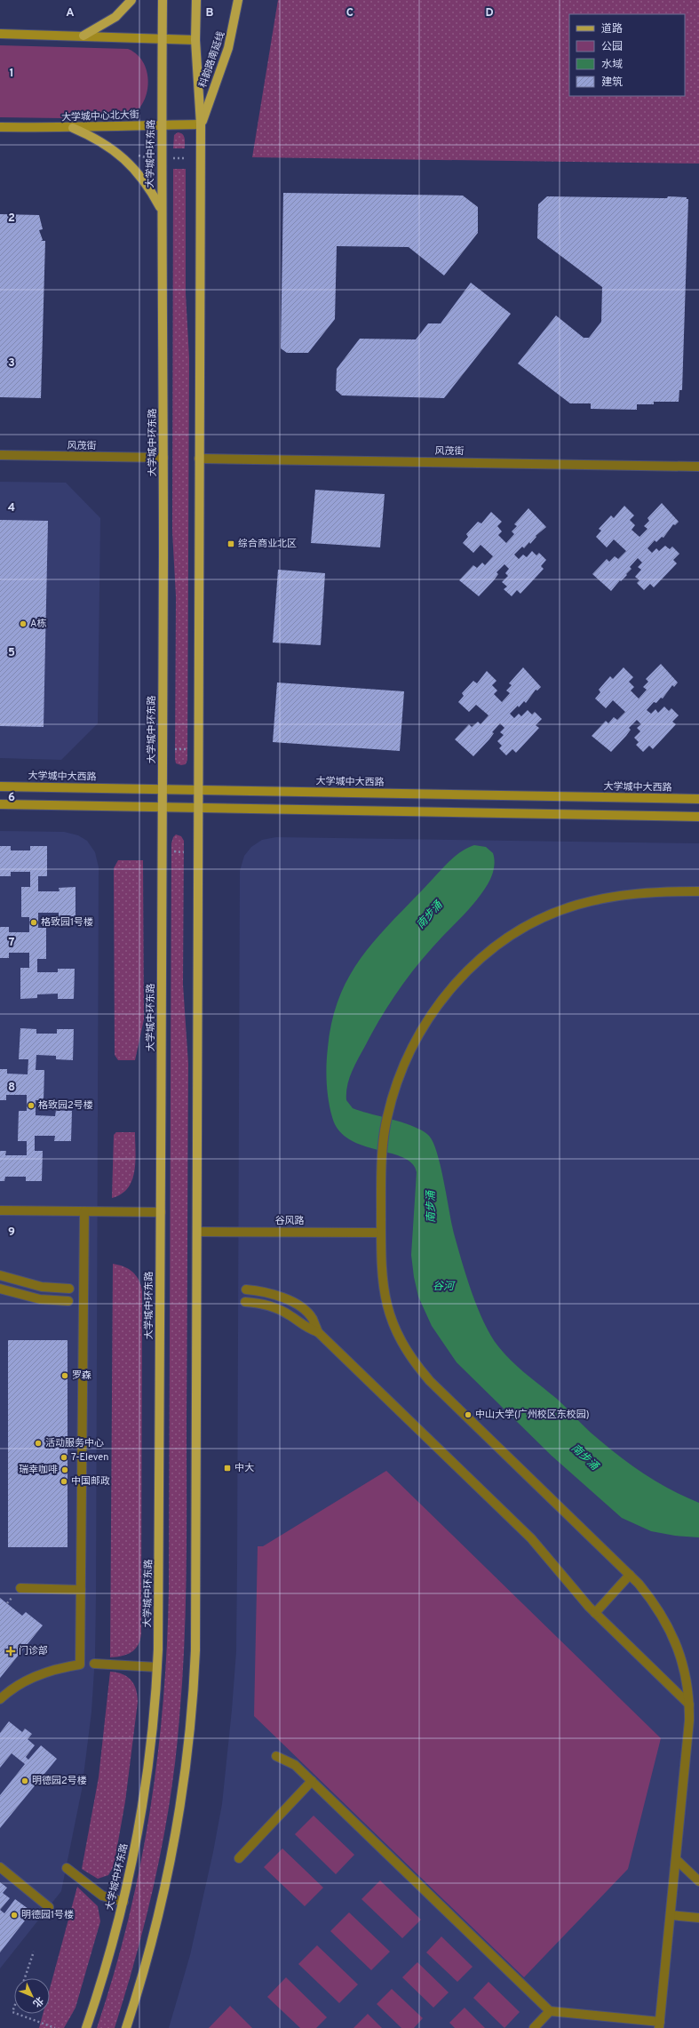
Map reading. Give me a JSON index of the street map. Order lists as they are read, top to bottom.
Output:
{
  "streets": {
    "main road": [
      "科韵路南延线",
      "大学城中心北大街",
      "大学城中环东路",
      "大学城中大西路"
    ],
    "street": ["风茂街", "谷风路"]
  },
  "crossings": [
    ["科韵路南延线", "大学城中心北大街"],
    ["大学城中心北大街", "大学城中环东路"],
    ["大学城中环东路", "风茂街"],
    ["大学城中环东路", "大学城中大西路"]
  ],
  "water": ["南步涌", "谷河"],
  "places": {
    "transit": ["综合商业北区", "中大"],
    "other": [
      "A栋",
      "格致园1号楼",
      "格致园2号楼",
      "罗森",
      "中山大学(广州校区东校园)",
      "活动服务中心",
      "7-Eleven",
      "瑞幸咖啡",
      "中国邮政",
      "明德园2号楼",
      "明德园1号楼"
    ],
    "health": ["门诊部"]
  },
  "legend": [
    "道路",
    "公园",
    "水域",
    "建筑"
  ],
  "north": "bottom right",
  "grid": {
    "columns": [
      "A",
      "B",
      "C",
      "D"
    ],
    "rows": [
      "1",
      "2",
      "3",
      "4",
      "5",
      "6",
      "7",
      "8",
      "9"
    ]
  }
}
